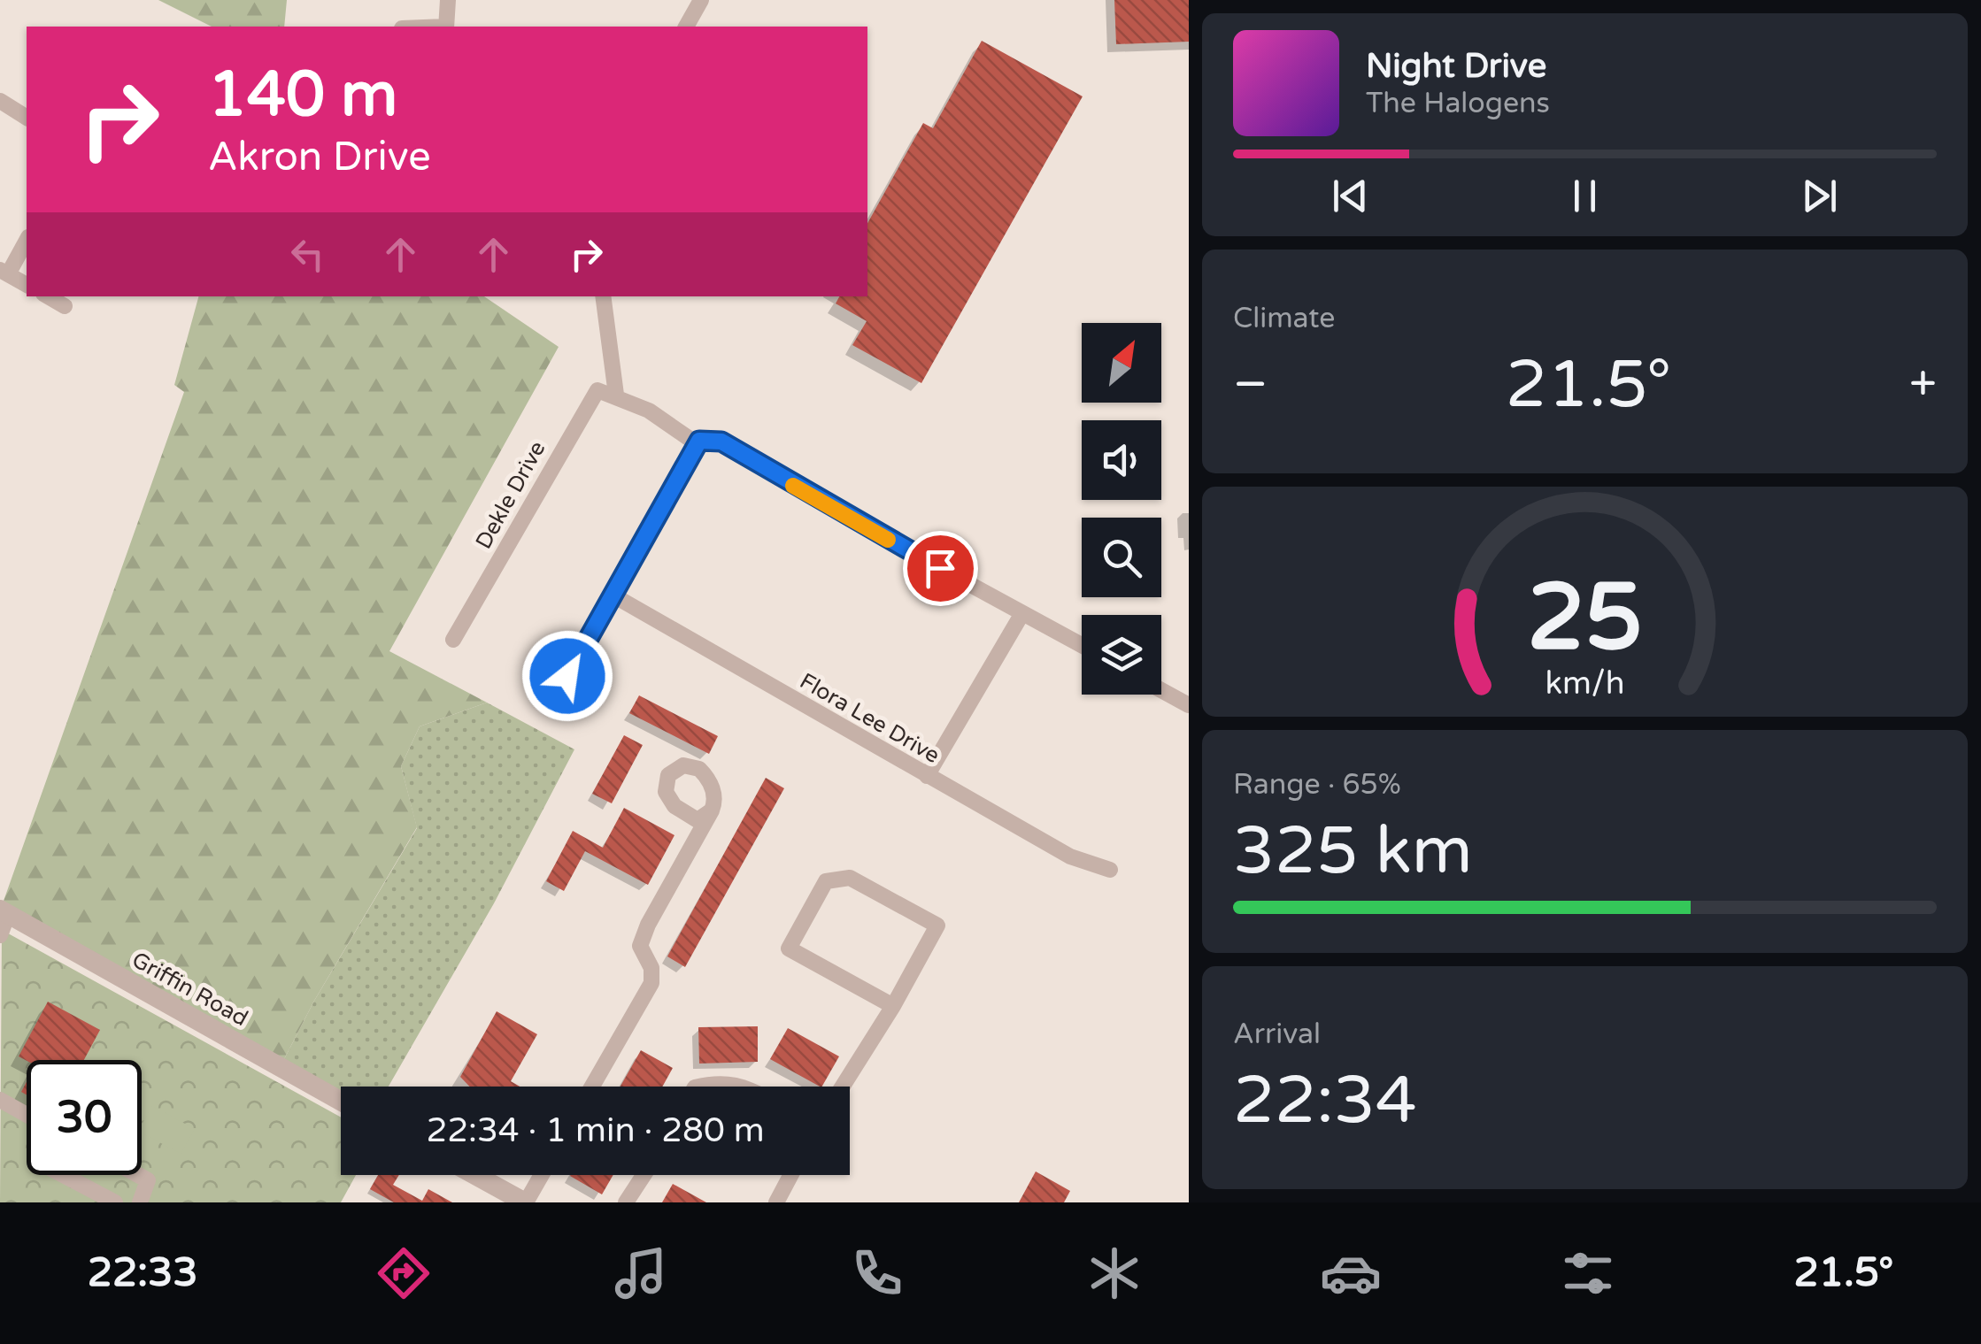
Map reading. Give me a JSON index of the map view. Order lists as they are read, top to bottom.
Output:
{
  "streets": {
    "street": ["Dekle Drive", "Flora Lee Drive", "Griffin Road"]
  },
  "north": "top right",
  "page": {
    "turn": ["140 m", "Akron Drive"],
    "song": ["Night Drive", "The Halogens"],
    "tile": [
      "Climate",
      ["Range · 65%", "325 km"],
      ["Arrival", "22:34"]
    ],
    "heat": ["−", "21.5°", "+"],
    "limit": "30",
    "trip": "22:34 · 1 min · 280 m",
    "tabs": ["22:33", "21.5°"],
    "gauge": ["25", "km/h"]
  }
}
